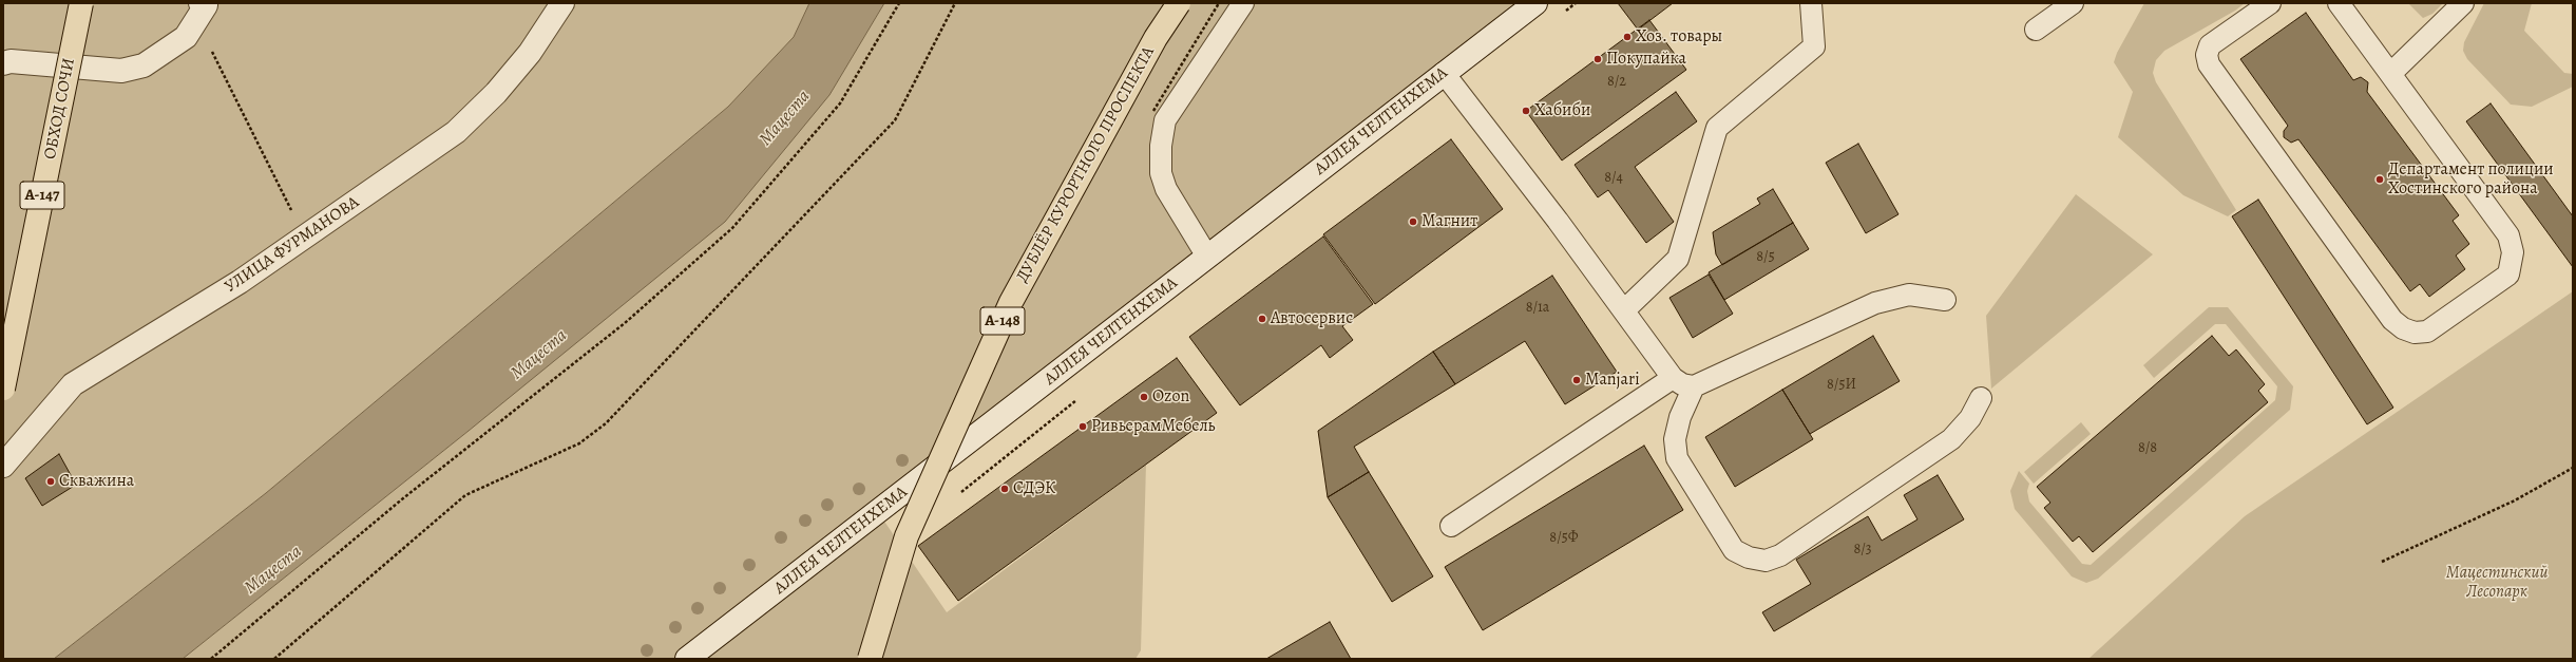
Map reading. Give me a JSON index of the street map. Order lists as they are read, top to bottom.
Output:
{
  "streets": {
    "highway": [
      "ОБХОД СОЧИ",
      "ДУБЛЁР КУРОРТНОГО ПРОСПЕКТА",
      "А-147",
      "А-148"
    ],
    "main road": ["АЛЛЕЯ ЧЕЛТЕНХЕМА", "УЛИЦА ФУРМАНОВА"]
  },
  "water": ["Мацеста"],
  "parks": ["Мацестинский Лесопарк"],
  "places": [
    "Хоз. товары",
    "Покупайка",
    "Хабиби",
    "Департамент полиции Хостинского района",
    "Магнит",
    "Автосервис",
    "Manjari",
    "Ozon",
    "РивьерамМебель",
    "Скважина",
    "СДЭК"
  ],
  "house_numbers": [
    "8/2",
    "8/4",
    "8/5",
    "8/1а",
    "8/5И",
    "8/8",
    "8/5Ф",
    "8/3"
  ]
}
